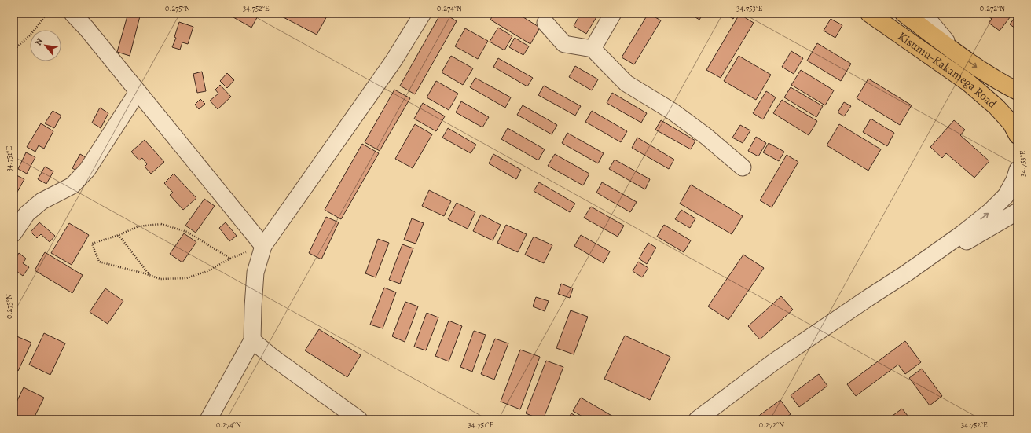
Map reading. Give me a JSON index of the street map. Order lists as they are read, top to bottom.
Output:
{
  "streets": {
    "highway": ["Kisumu-Kakamega Road"]
  },
  "north": "top left",
  "coordinates": [
    "0.275°N",
    "34.752°E",
    "0.274°N",
    "34.753°E",
    "0.272°N",
    "34.751°E"
  ]
}
